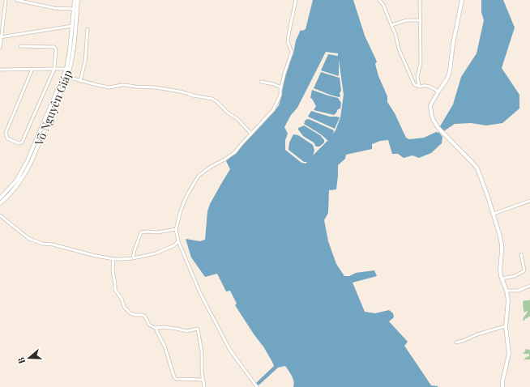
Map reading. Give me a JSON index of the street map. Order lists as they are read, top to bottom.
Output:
{
  "streets": {
    "main road": ["Võ Nguyên Giáp"]
  },
  "north": "left"
}
